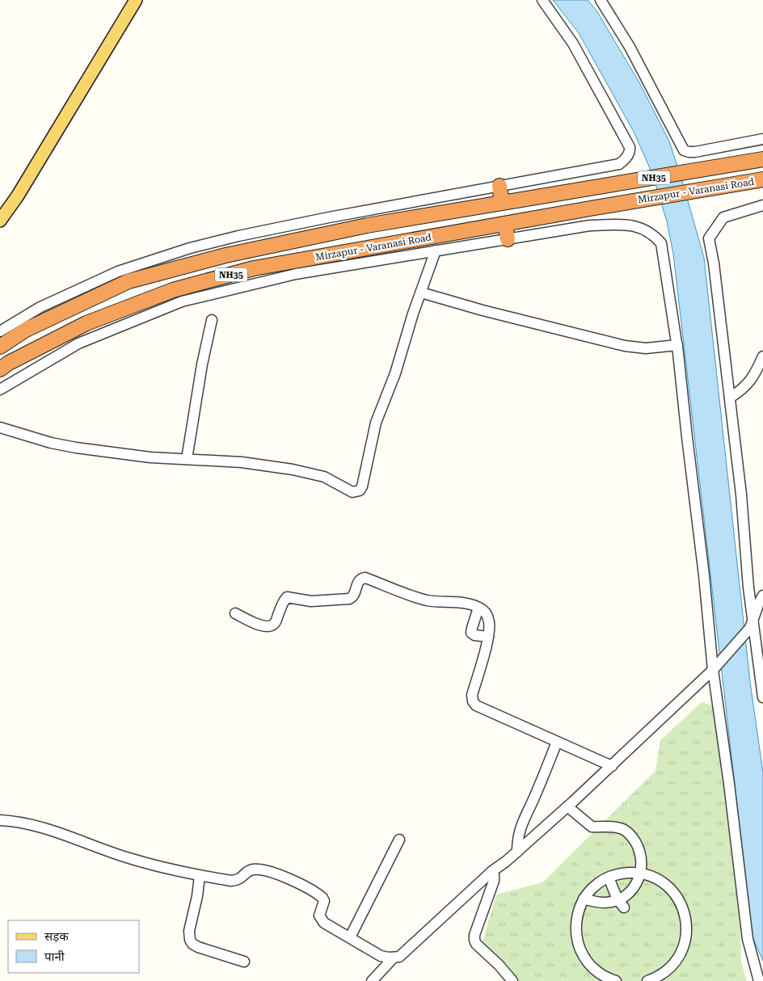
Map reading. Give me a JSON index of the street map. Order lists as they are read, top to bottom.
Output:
{
  "streets": {
    "highway": ["NH35", "Mirzapur - Varanasi Road"]
  },
  "legend": ["सड़क", "पानी"]
}
